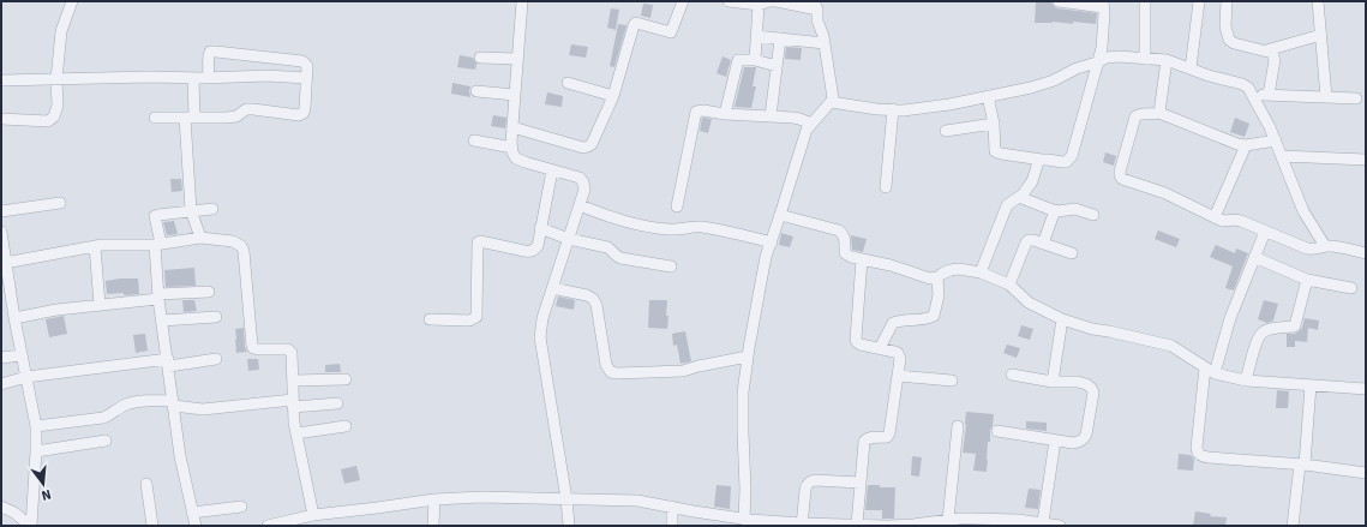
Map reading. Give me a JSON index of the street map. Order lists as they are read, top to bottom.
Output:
{
  "north": "bottom"
}
